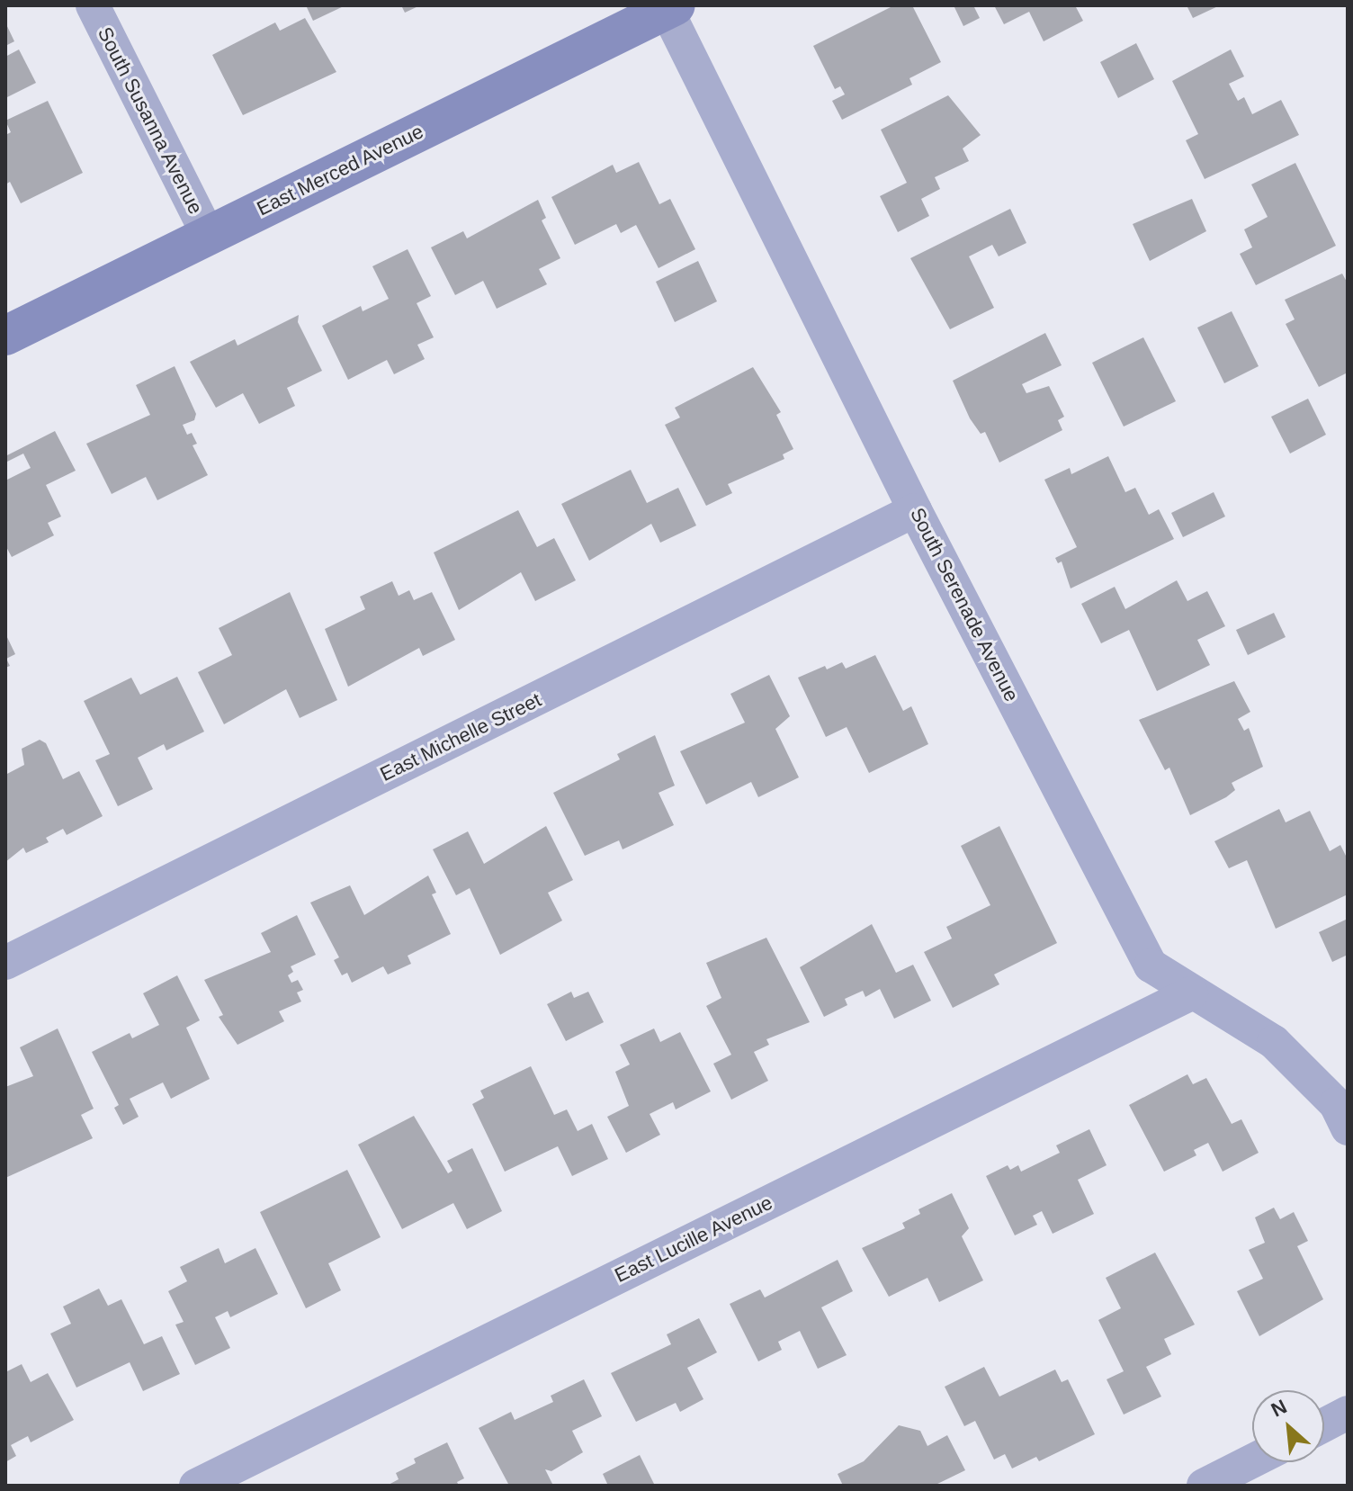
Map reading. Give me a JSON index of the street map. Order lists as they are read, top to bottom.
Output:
{
  "streets": {
    "street": [
      "South Susanna Avenue",
      "East Merced Avenue",
      "South Serenade Avenue",
      "East Michelle Street",
      "East Lucille Avenue"
    ]
  },
  "crossings": [
    ["South Susanna Avenue", "East Merced Avenue"],
    ["East Merced Avenue", "South Serenade Avenue"],
    ["South Serenade Avenue", "East Michelle Street"],
    ["South Serenade Avenue", "East Lucille Avenue"]
  ],
  "north": "top left"
}
